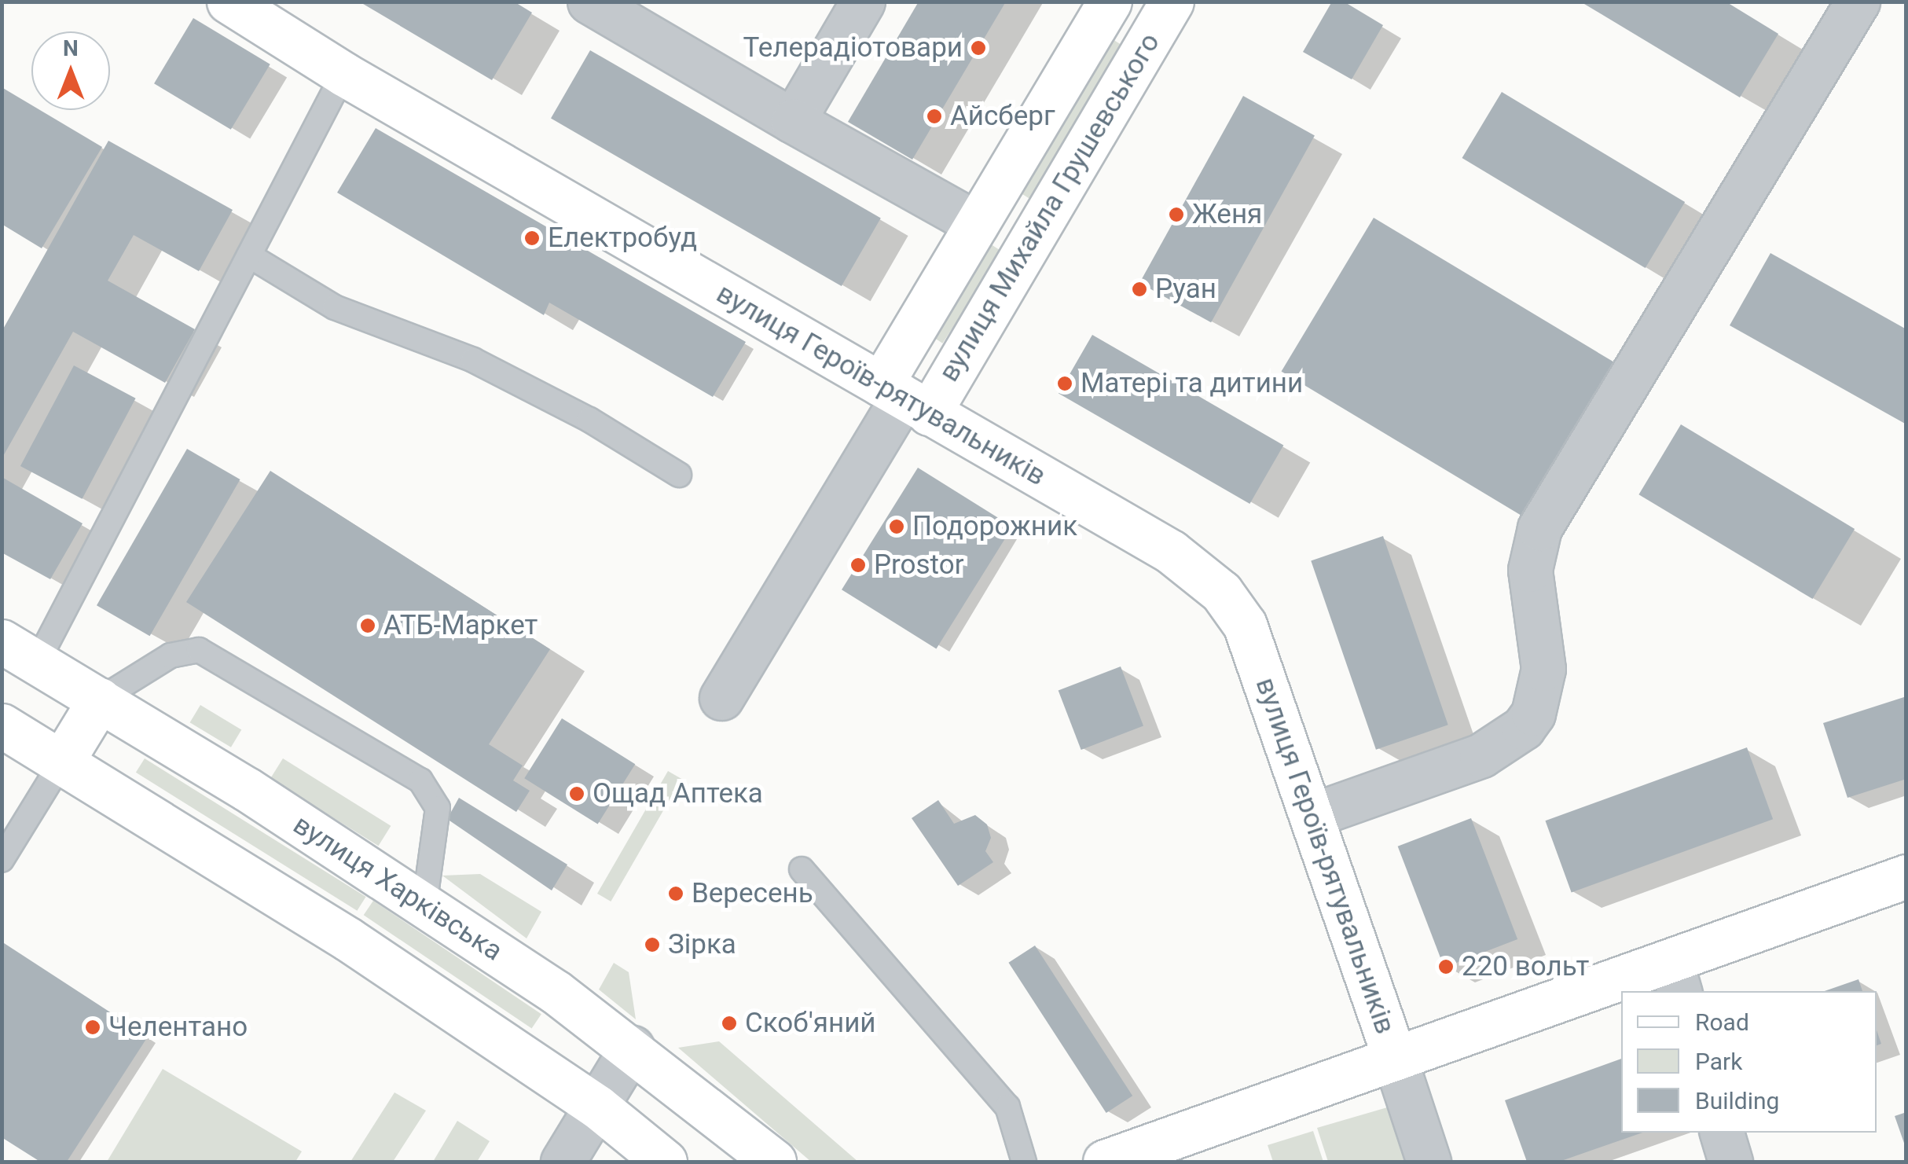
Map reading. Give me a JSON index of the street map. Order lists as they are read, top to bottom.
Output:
{
  "streets": {
    "street": ["вулиця Михайла Грушевського", "вулиця Героїв-рятувальників", "вулиця Харківська"]
  },
  "crossings": [
    ["вулиця Михайла Грушевського", "вулиця Героїв-рятувальників"]
  ],
  "places": [
    "Телерадіотовари",
    "Айсберг",
    "Женя",
    "Електробуд",
    "Руан",
    "Матері та дитини",
    "Подорожник",
    "Prostor",
    "АТБ-Маркет",
    "Ощад Аптека",
    "Вересень",
    "Зiрка",
    "220 вольт",
    "Скоб'яний",
    "Челентано"
  ],
  "legend": ["Road", "Park", "Building"],
  "north": "top"
}
